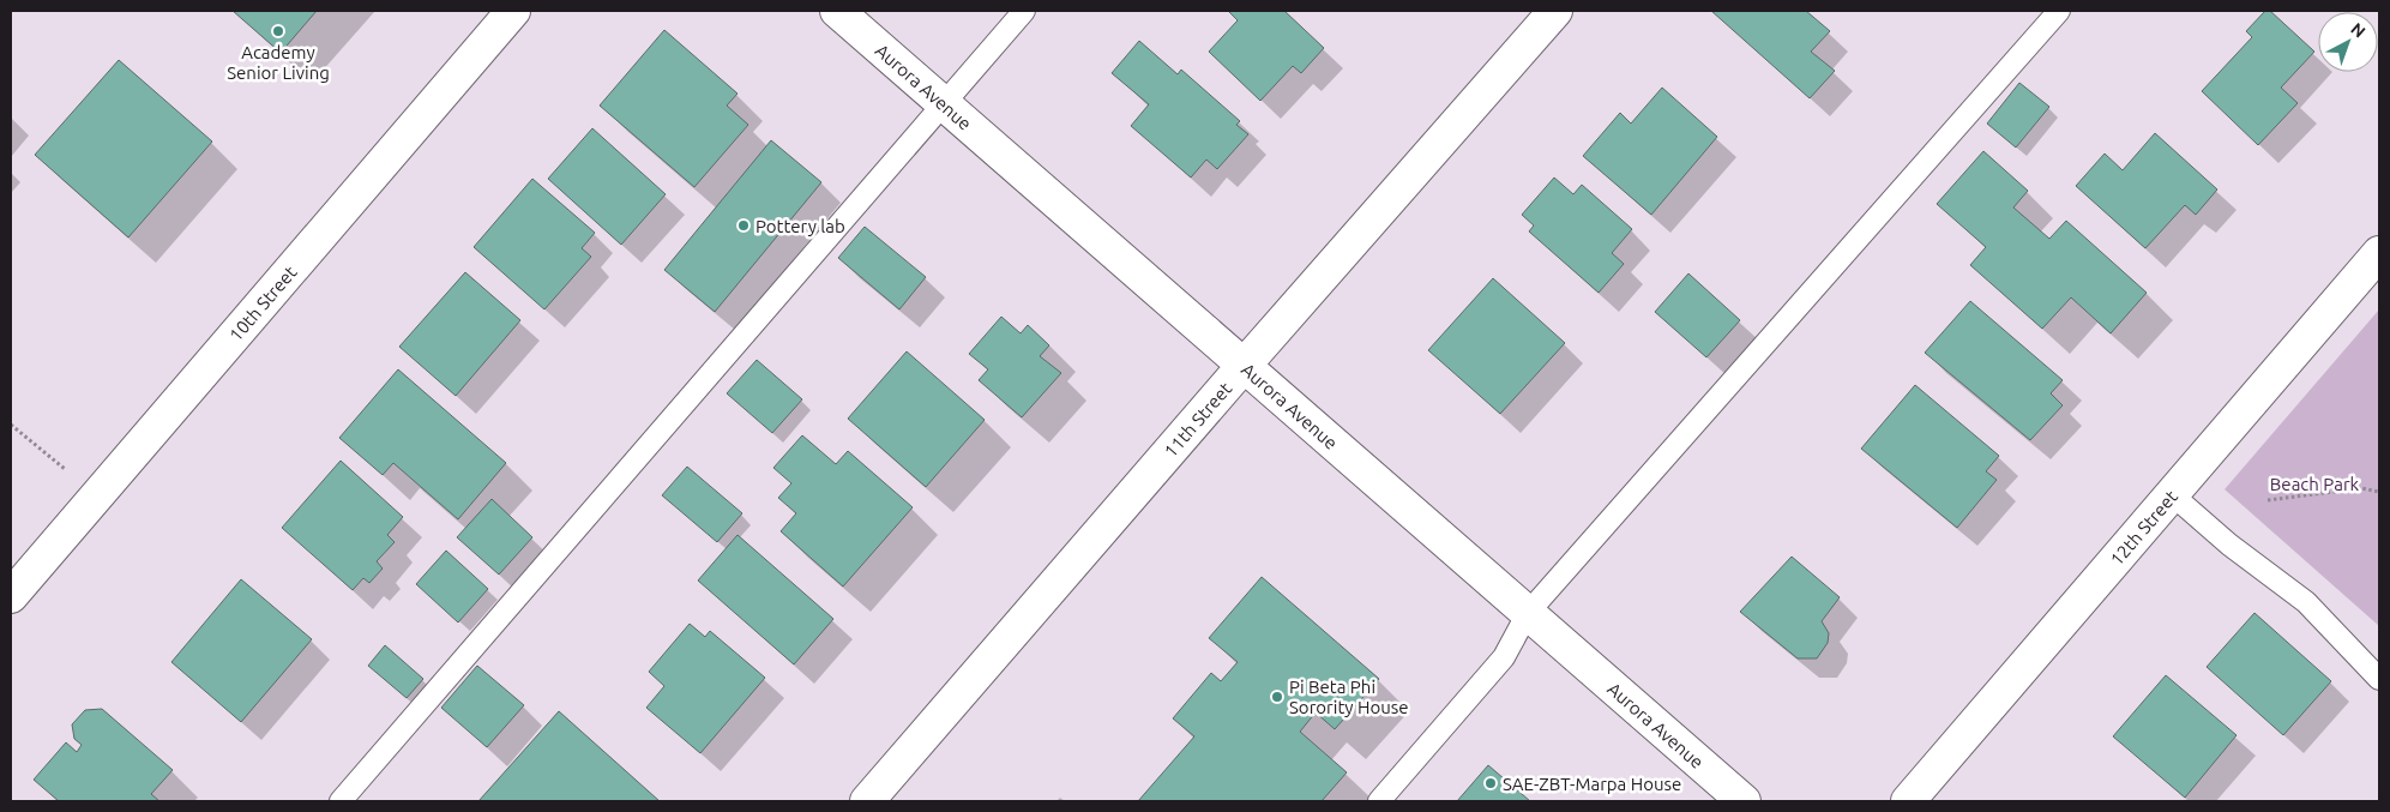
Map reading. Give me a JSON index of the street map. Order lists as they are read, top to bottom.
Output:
{
  "streets": {
    "street": [
      "Aurora Avenue",
      "10th Street",
      "11th Street",
      "12th Street"
    ]
  },
  "crossings": [
    ["Aurora Avenue", "11th Street"]
  ],
  "parks": ["Beach Park"],
  "places": [
    "Academy Senior Living",
    "Pottery lab",
    "Pi Beta Phi Sorority House",
    "SAE-ZBT-Marpa House"
  ],
  "north": "top right"
}
